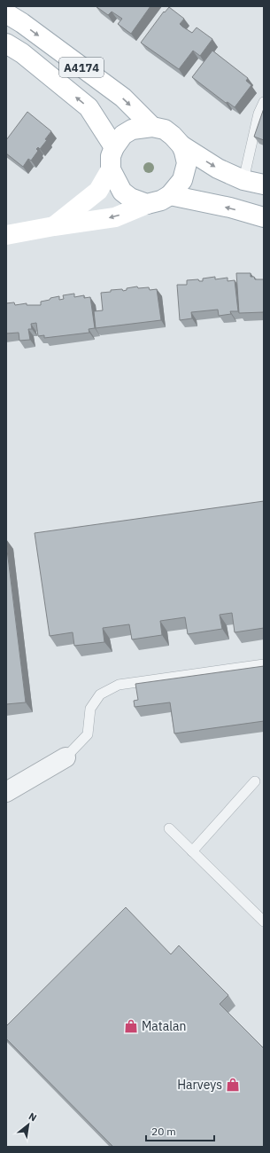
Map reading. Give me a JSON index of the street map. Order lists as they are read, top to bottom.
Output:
{
  "streets": {
    "main road": ["A4174"]
  },
  "places": {
    "shop": ["Matalan", "Harveys"]
  },
  "scale_bar": "20 m",
  "north": "top right"
}
